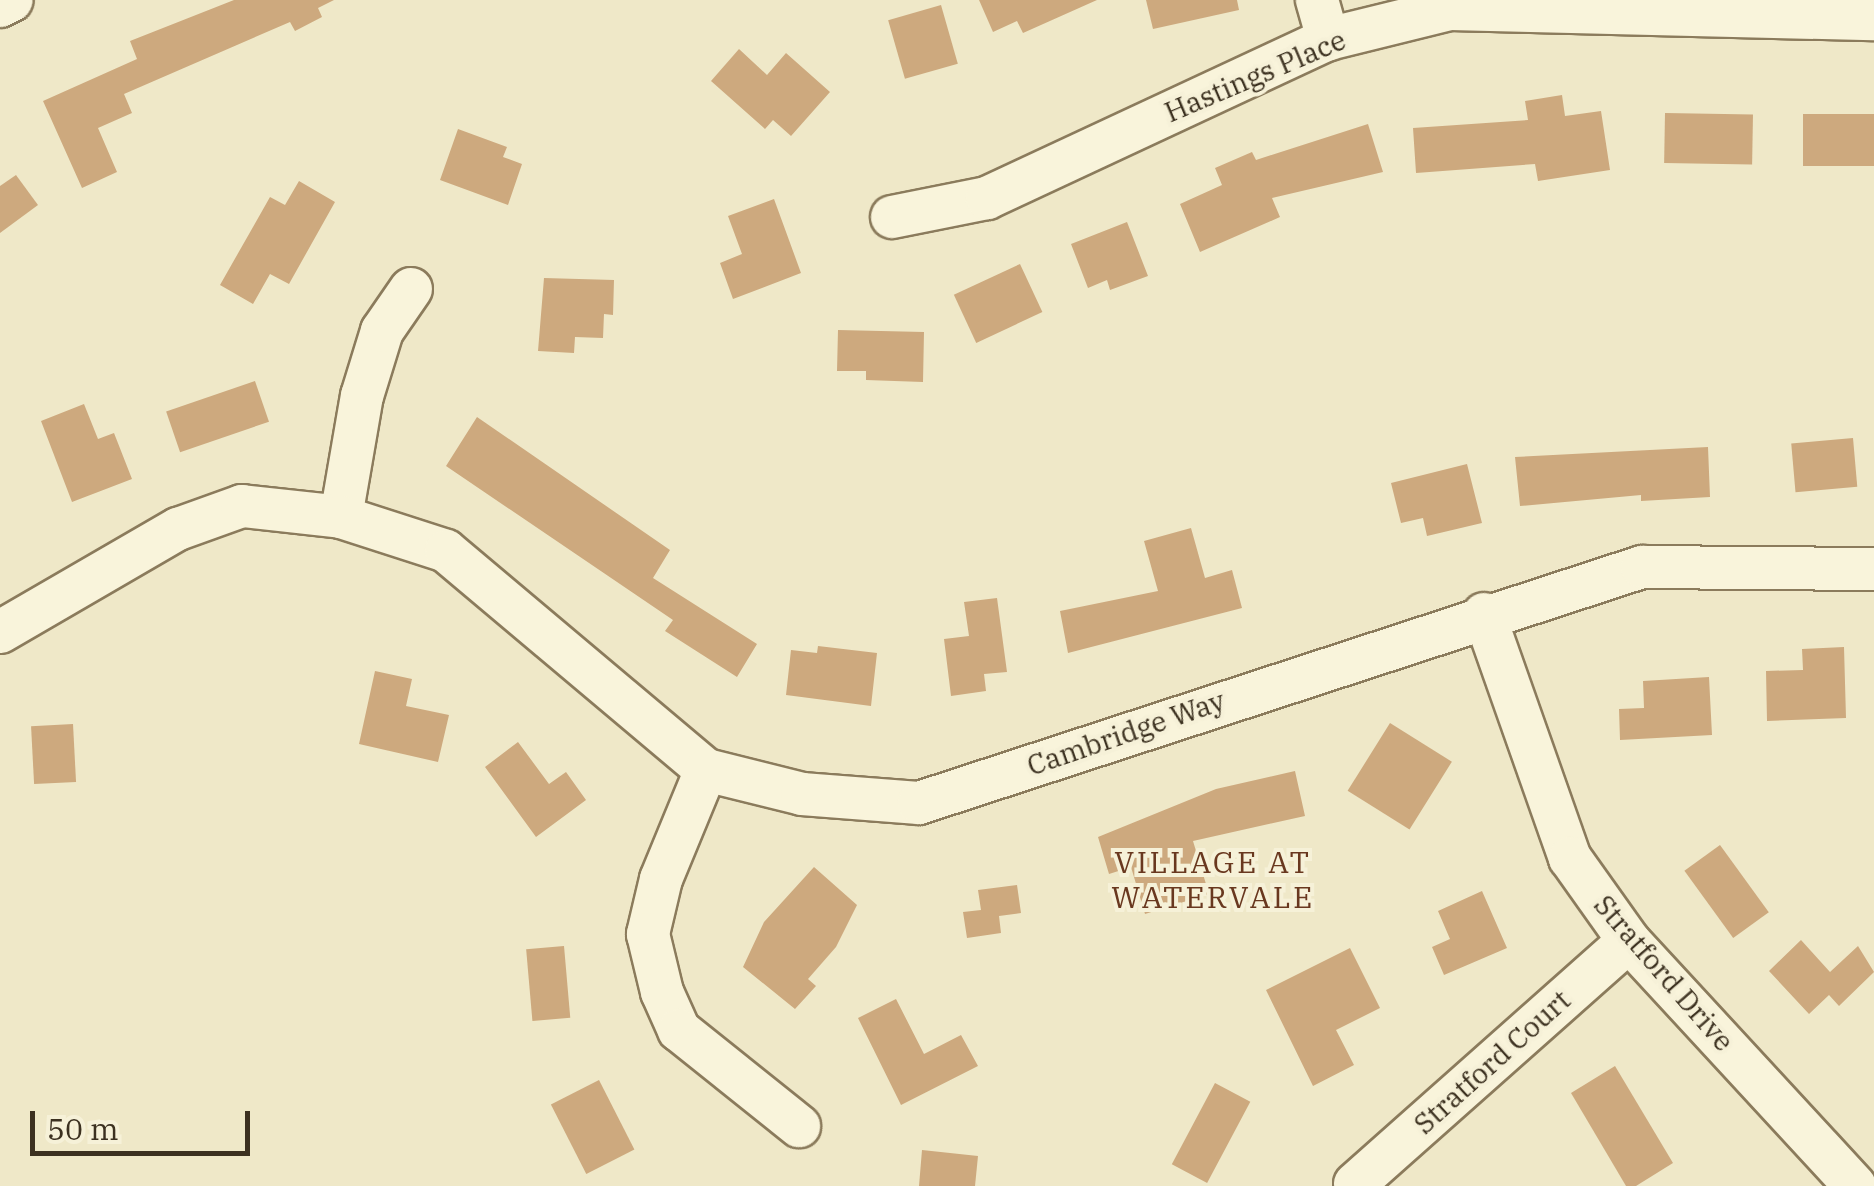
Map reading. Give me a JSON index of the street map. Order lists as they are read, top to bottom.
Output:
{
  "streets": {
    "street": [
      "Hastings Place",
      "Cambridge Way",
      "Stratford Drive",
      "Stratford Court"
    ]
  },
  "crossings": [
    ["Cambridge Way", "Stratford Drive"],
    ["Stratford Drive", "Stratford Court"]
  ],
  "districts": ["VILLAGE AT WATERVALE"],
  "scale_bar": "50 m"
}
